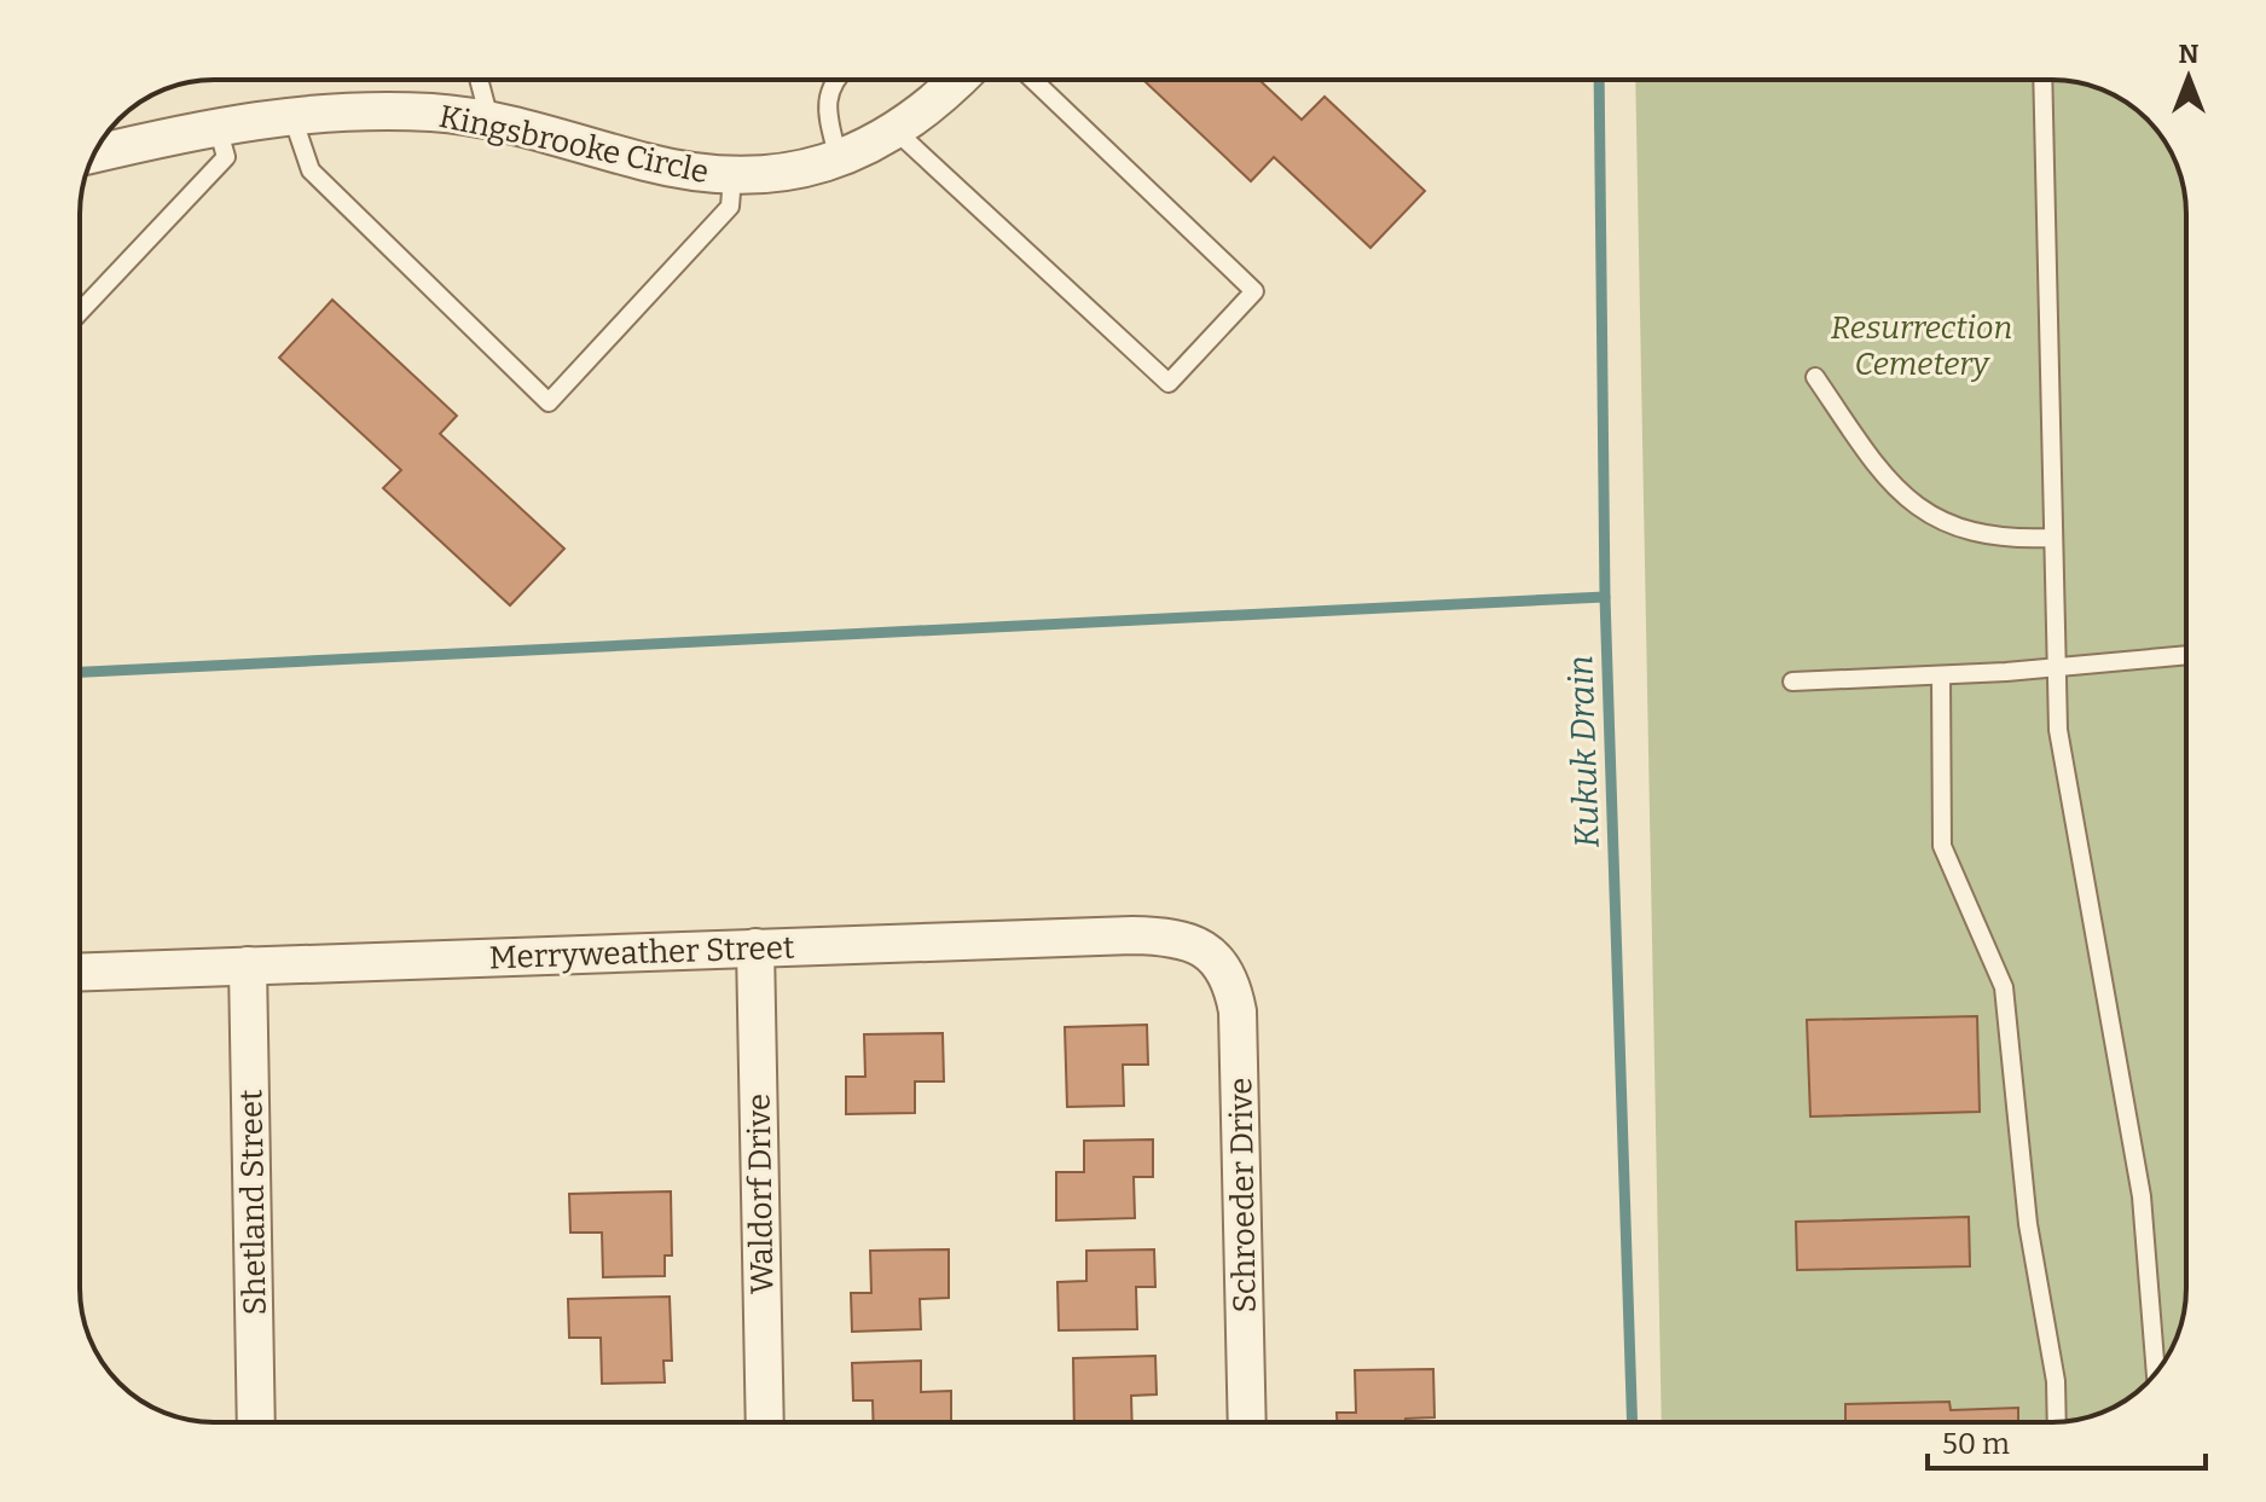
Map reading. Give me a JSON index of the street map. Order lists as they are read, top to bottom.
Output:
{
  "streets": {
    "street": [
      "Kingsbrooke Circle",
      "Merryweather Street",
      "Waldorf Drive",
      "Schroeder Drive",
      "Shetland Street"
    ]
  },
  "crossings": [
    ["Merryweather Street", "Waldorf Drive"],
    ["Merryweather Street", "Schroeder Drive"],
    ["Merryweather Street", "Shetland Street"]
  ],
  "water": ["Kukuk Drain"],
  "parks": ["Resurrection Cemetery"],
  "scale_bar": "50 m",
  "north": "top"
}
